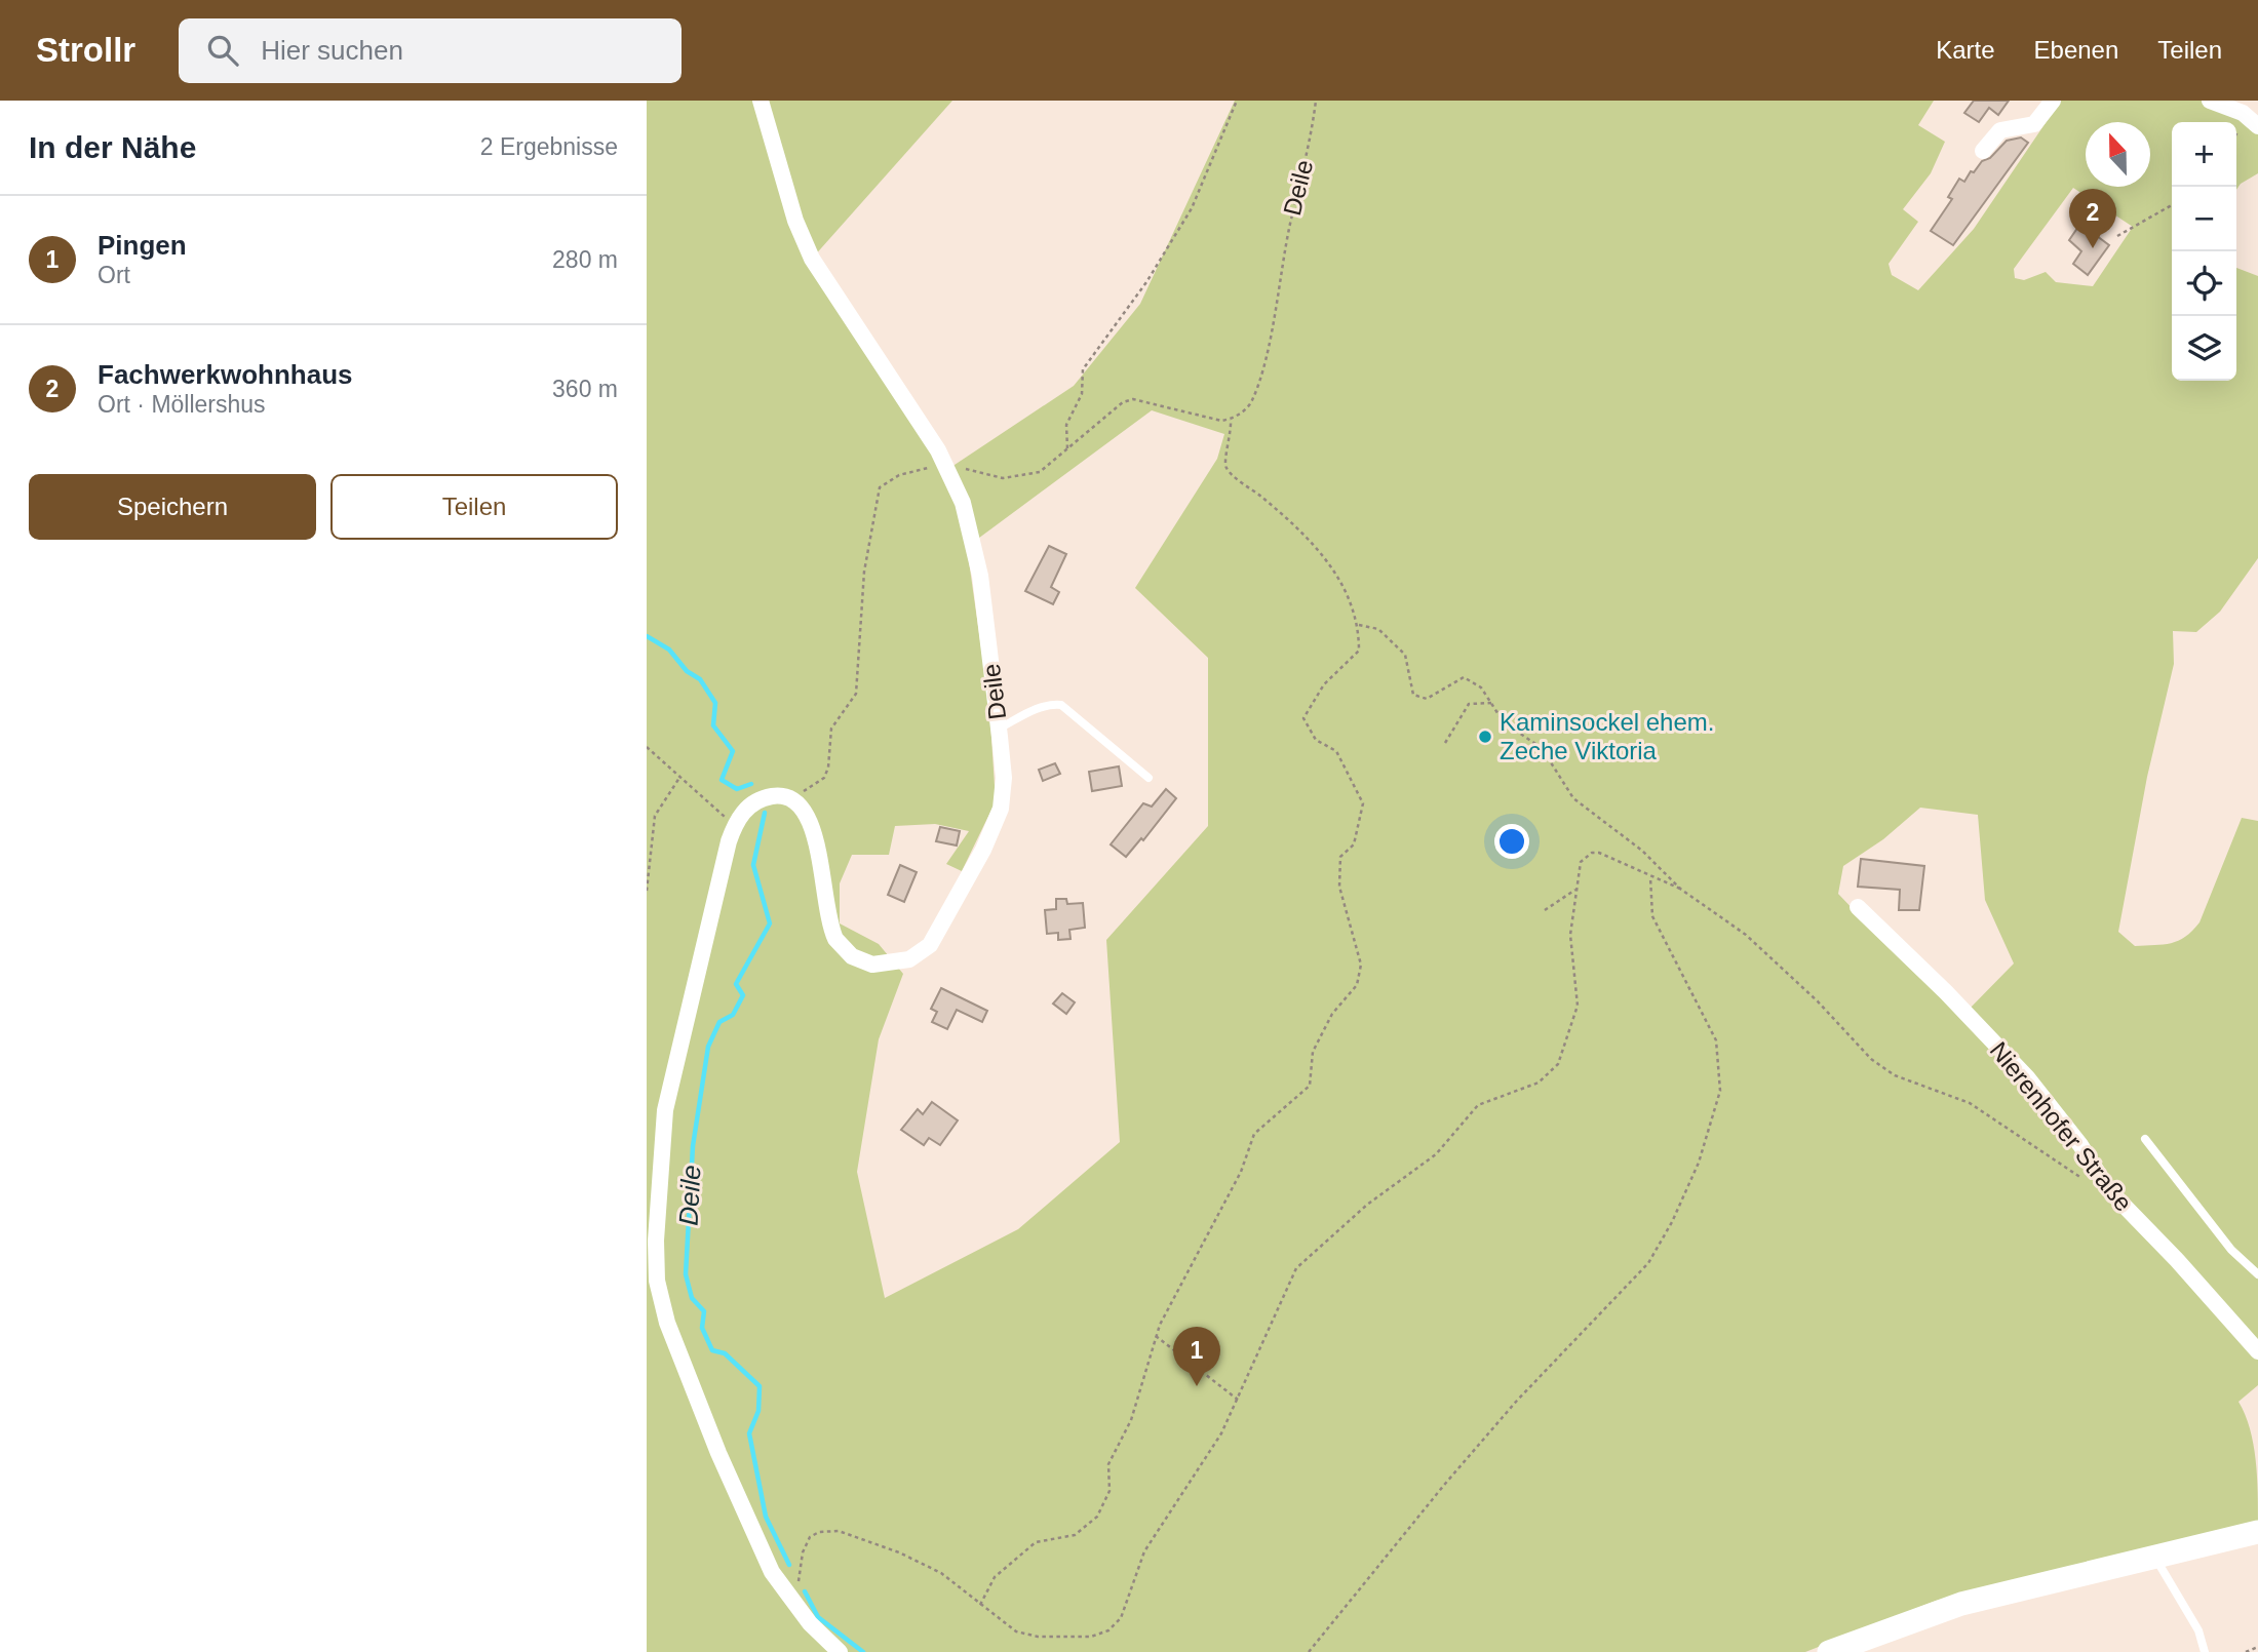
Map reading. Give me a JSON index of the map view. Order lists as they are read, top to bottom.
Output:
{
  "streets": {
    "street": ["Deile", "Nierenhofer Straße"]
  },
  "water": ["Deile"],
  "places": ["Kaminsockel ehem. Zeche Viktoria"],
  "north": "top",
  "page": {
    "header": "Strollr",
    "search": "Hier suchen",
    "nav": ["Karte", "Ebenen", "Teilen"],
    "heading": ["In der Nähe", "2 Ergebnisse"],
    "map_buttons": ["+", "−"],
    "pins": ["2", "1"],
    "list": [
      {
        "mark": "1",
        "name": "Pingen",
        "note": "Ort",
        "value": "280 m"
      },
      {
        "mark": "2",
        "name": "Fachwerkwohnhaus",
        "note": "Ort · Möllershus",
        "value": "360 m"
      }
    ],
    "buttons": ["Speichern", "Teilen"]
  }
}
